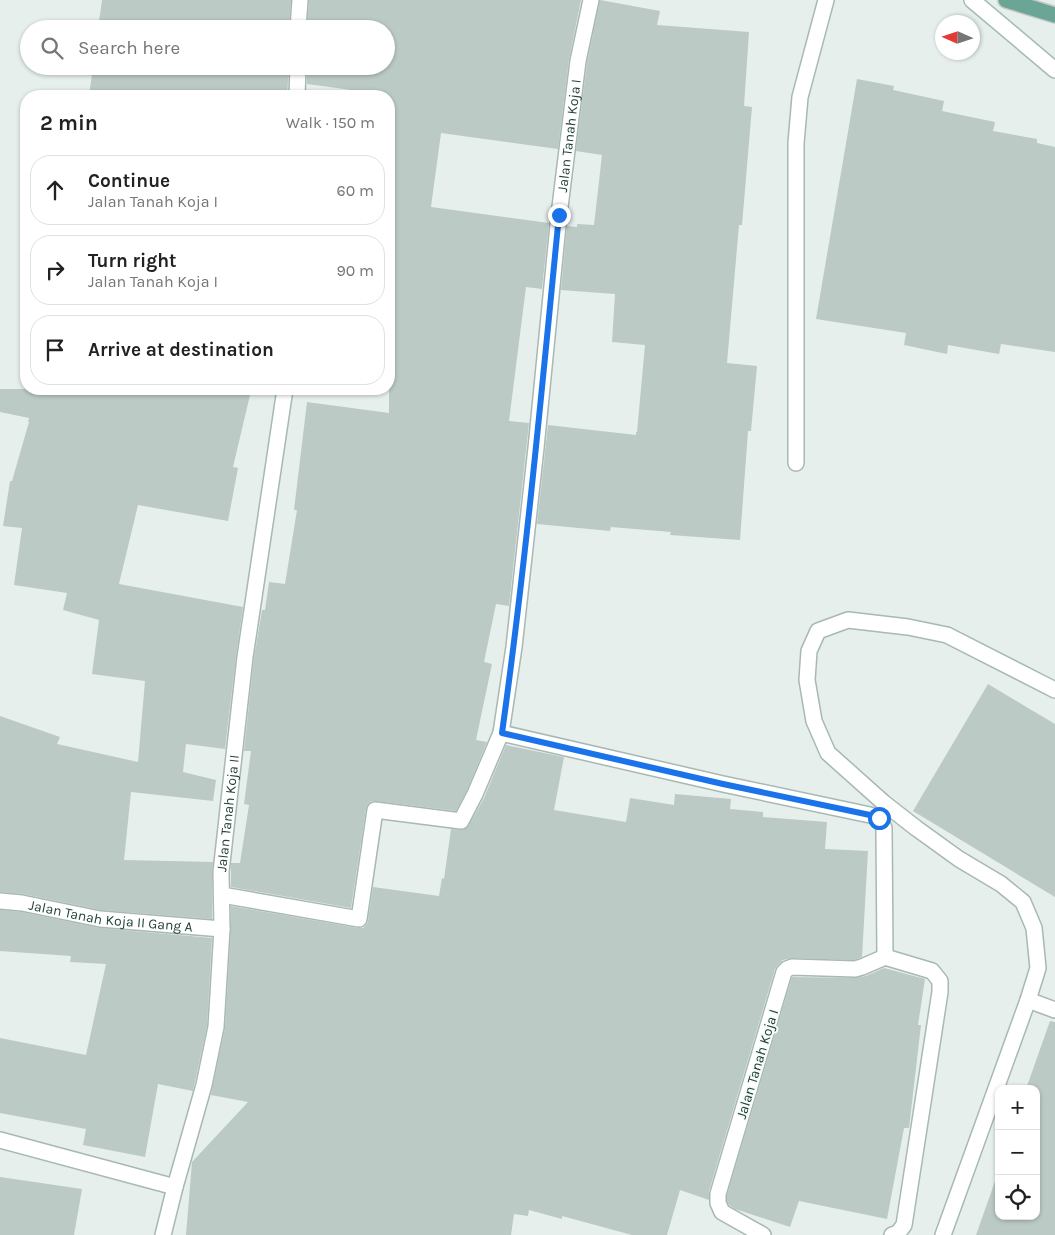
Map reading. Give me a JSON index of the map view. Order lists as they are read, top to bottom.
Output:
{
  "streets": {
    "street": ["Jalan Tanah Koja I", "Jalan Tanah Koja II", "Jalan Tanah Koja II Gang A"]
  },
  "crossings": [
    ["Jalan Tanah Koja I", "Jalan Tanah Koja II"],
    ["Jalan Tanah Koja II", "Jalan Tanah Koja II Gang A"]
  ],
  "north": "left",
  "page": {
    "search": "Search here",
    "heading": ["2 min", "Walk · 150 m"],
    "list": [
      ["Continue", "Jalan Tanah Koja I", "60 m"],
      ["Turn right", "Jalan Tanah Koja I", "90 m"],
      "Arrive at destination"
    ],
    "map_buttons": ["+", "−"]
  }
}
